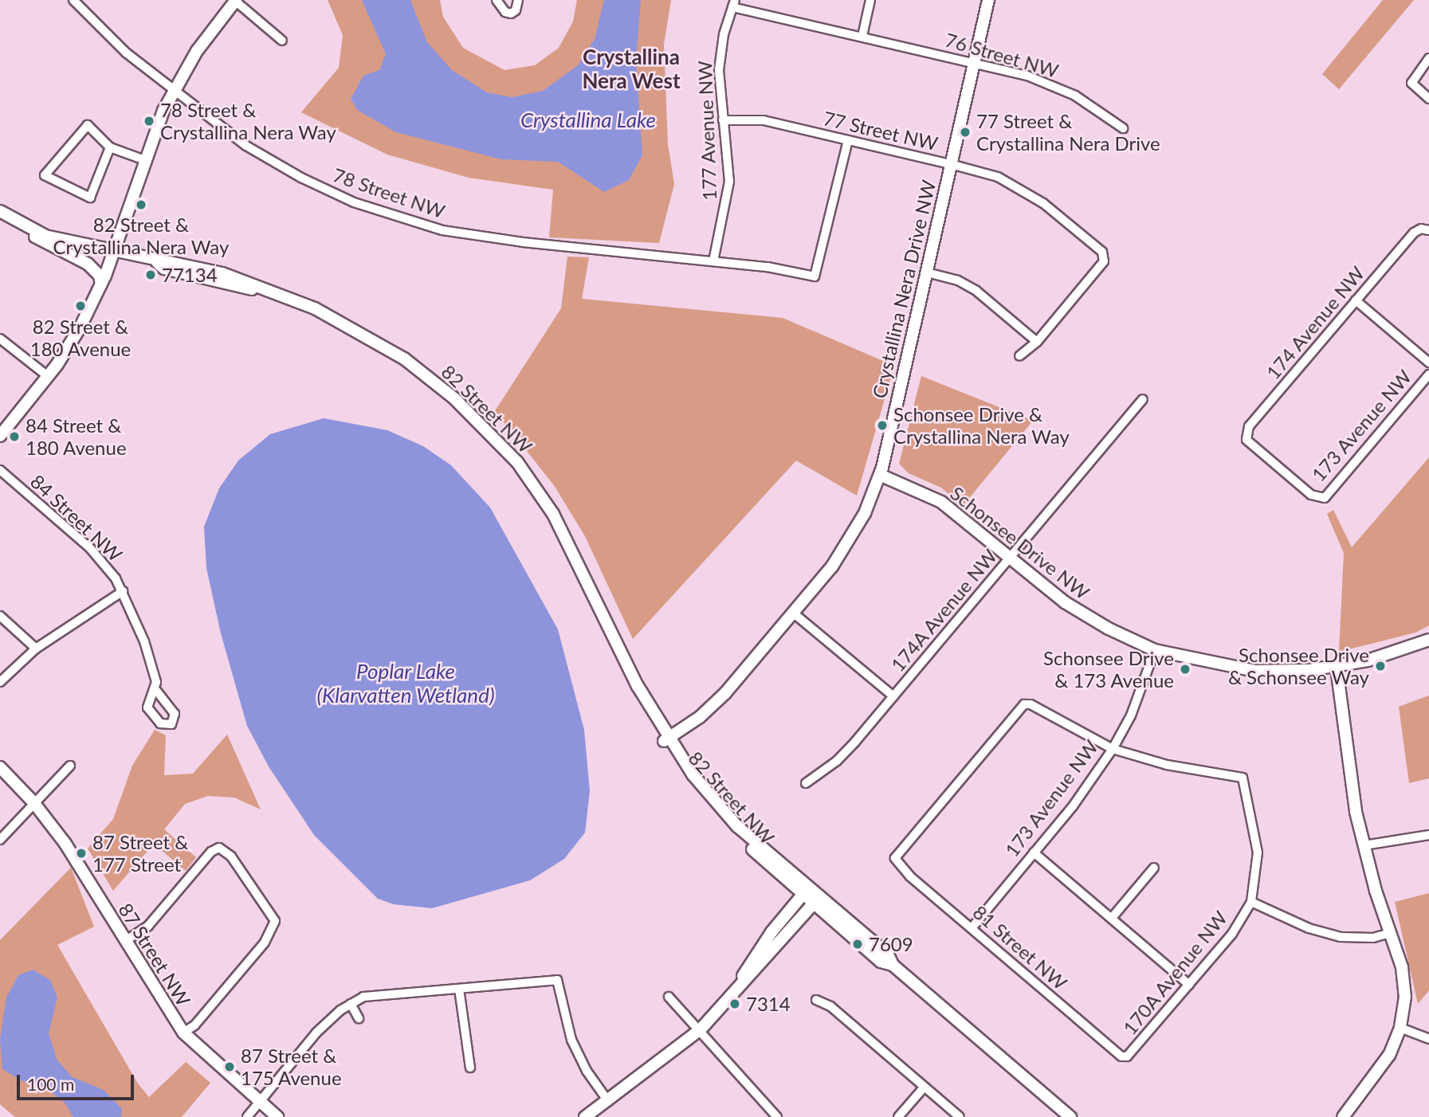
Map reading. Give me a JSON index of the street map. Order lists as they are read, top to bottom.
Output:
{
  "streets": {
    "street": [
      "76 Street NW",
      "177 Avenue NW",
      "77 Street NW",
      "78 Street NW",
      "Crystallina Nera Drive NW",
      "174 Avenue NW",
      "82 Street NW",
      "173 Avenue NW",
      "84 Street NW",
      "Schonsee Drive NW",
      "174A Avenue NW",
      "81 Street NW",
      "87 Street NW",
      "170A Avenue NW"
    ]
  },
  "crossings": [
    ["76 Street NW", "177 Avenue NW"],
    ["76 Street NW", "Crystallina Nera Drive NW"],
    ["177 Avenue NW", "77 Street NW"],
    ["177 Avenue NW", "78 Street NW"],
    ["77 Street NW", "78 Street NW"],
    ["77 Street NW", "Crystallina Nera Drive NW"],
    ["Crystallina Nera Drive NW", "82 Street NW"],
    ["Crystallina Nera Drive NW", "Schonsee Drive NW"],
    ["174 Avenue NW", "173 Avenue NW"],
    ["173 Avenue NW", "Schonsee Drive NW"],
    ["173 Avenue NW", "81 Street NW"],
    ["173 Avenue NW", "170A Avenue NW"],
    ["Schonsee Drive NW", "174A Avenue NW"],
    ["81 Street NW", "170A Avenue NW"]
  ],
  "districts": ["Crystallina Nera West"],
  "water": ["Crystallina Lake", "Poplar Lake (Klarvatten Wetland)"],
  "places": [
    "78 Street & Crystallina Nera Way",
    "77 Street & Crystallina Nera Drive",
    "82 Street & Crystallina Nera Way",
    "77134",
    "82 Street & 180 Avenue",
    "Schonsee Drive & Crystallina Nera Way",
    "84 Street & 180 Avenue",
    "Schonsee Drive & Schonsee Way",
    "Schonsee Drive & 173 Avenue",
    "87 Street & 177 Street",
    "7609",
    "7314",
    "87 Street & 175 Avenue"
  ],
  "scale_bar": "100 m"
}
